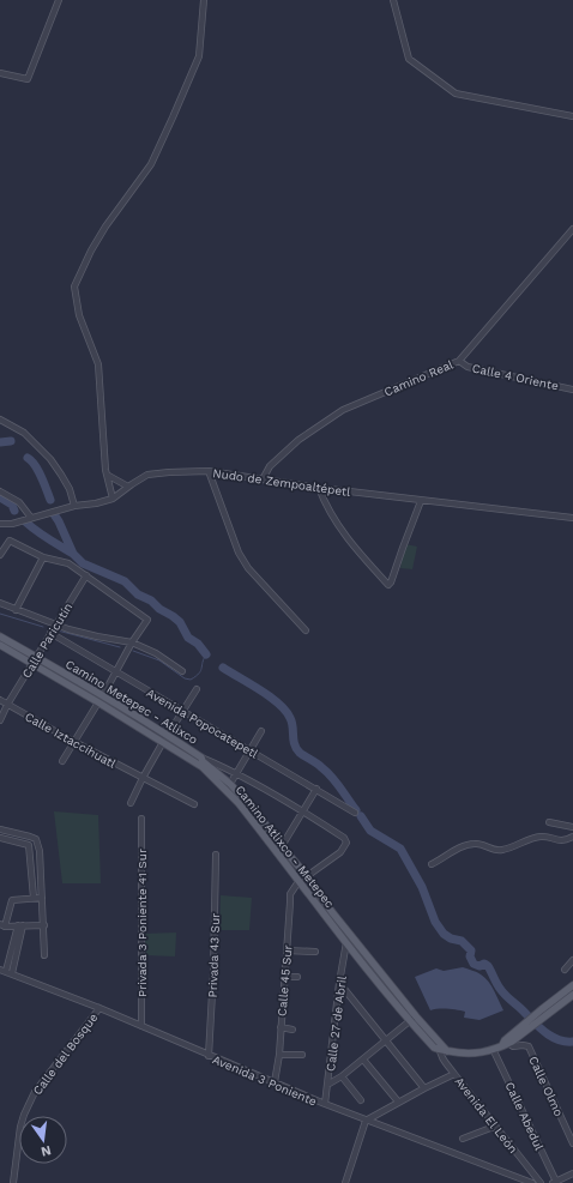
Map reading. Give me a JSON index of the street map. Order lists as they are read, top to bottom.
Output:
{
  "streets": {
    "main road": ["Camino Metepec - Atlixco", "Camino Atlixco - Metepec"],
    "street": [
      "Calle 4 Oriente",
      "Camino Real",
      "Nudo de Zempoaltépetl",
      "Calle Paricutín",
      "Avenida Popocatepetl",
      "Calle Iztaccíhuatl",
      "Privada 3 Poniente 41 Sur",
      "Privada 43 Sur",
      "Calle 45 Sur",
      "Calle 27 de Abril",
      "Calle del Bosque",
      "Avenida 3 Poniente",
      "Calle Olmo",
      "Avenida El León",
      "Calle Abedul"
    ]
  },
  "crossings": [
    ["Calle 4 Oriente", "Camino Real"],
    ["Camino Real", "Nudo de Zempoaltépetl"],
    ["Calle Paricutín", "Camino Metepec - Atlixco"],
    ["Calle Paricutín", "Avenida Popocatepetl"],
    ["Calle Paricutín", "Calle Iztaccíhuatl"],
    ["Calle Paricutín", "Camino Atlixco - Metepec"],
    ["Camino Metepec - Atlixco", "Camino Atlixco - Metepec"],
    ["Camino Metepec - Atlixco", "Avenida El León"],
    ["Camino Atlixco - Metepec", "Calle 45 Sur"],
    ["Camino Atlixco - Metepec", "Calle 27 de Abril"],
    ["Privada 3 Poniente 41 Sur", "Avenida 3 Poniente"],
    ["Privada 43 Sur", "Avenida 3 Poniente"],
    ["Calle 45 Sur", "Avenida 3 Poniente"],
    ["Calle 27 de Abril", "Avenida 3 Poniente"],
    ["Calle del Bosque", "Avenida 3 Poniente"]
  ],
  "north": "bottom"
}
